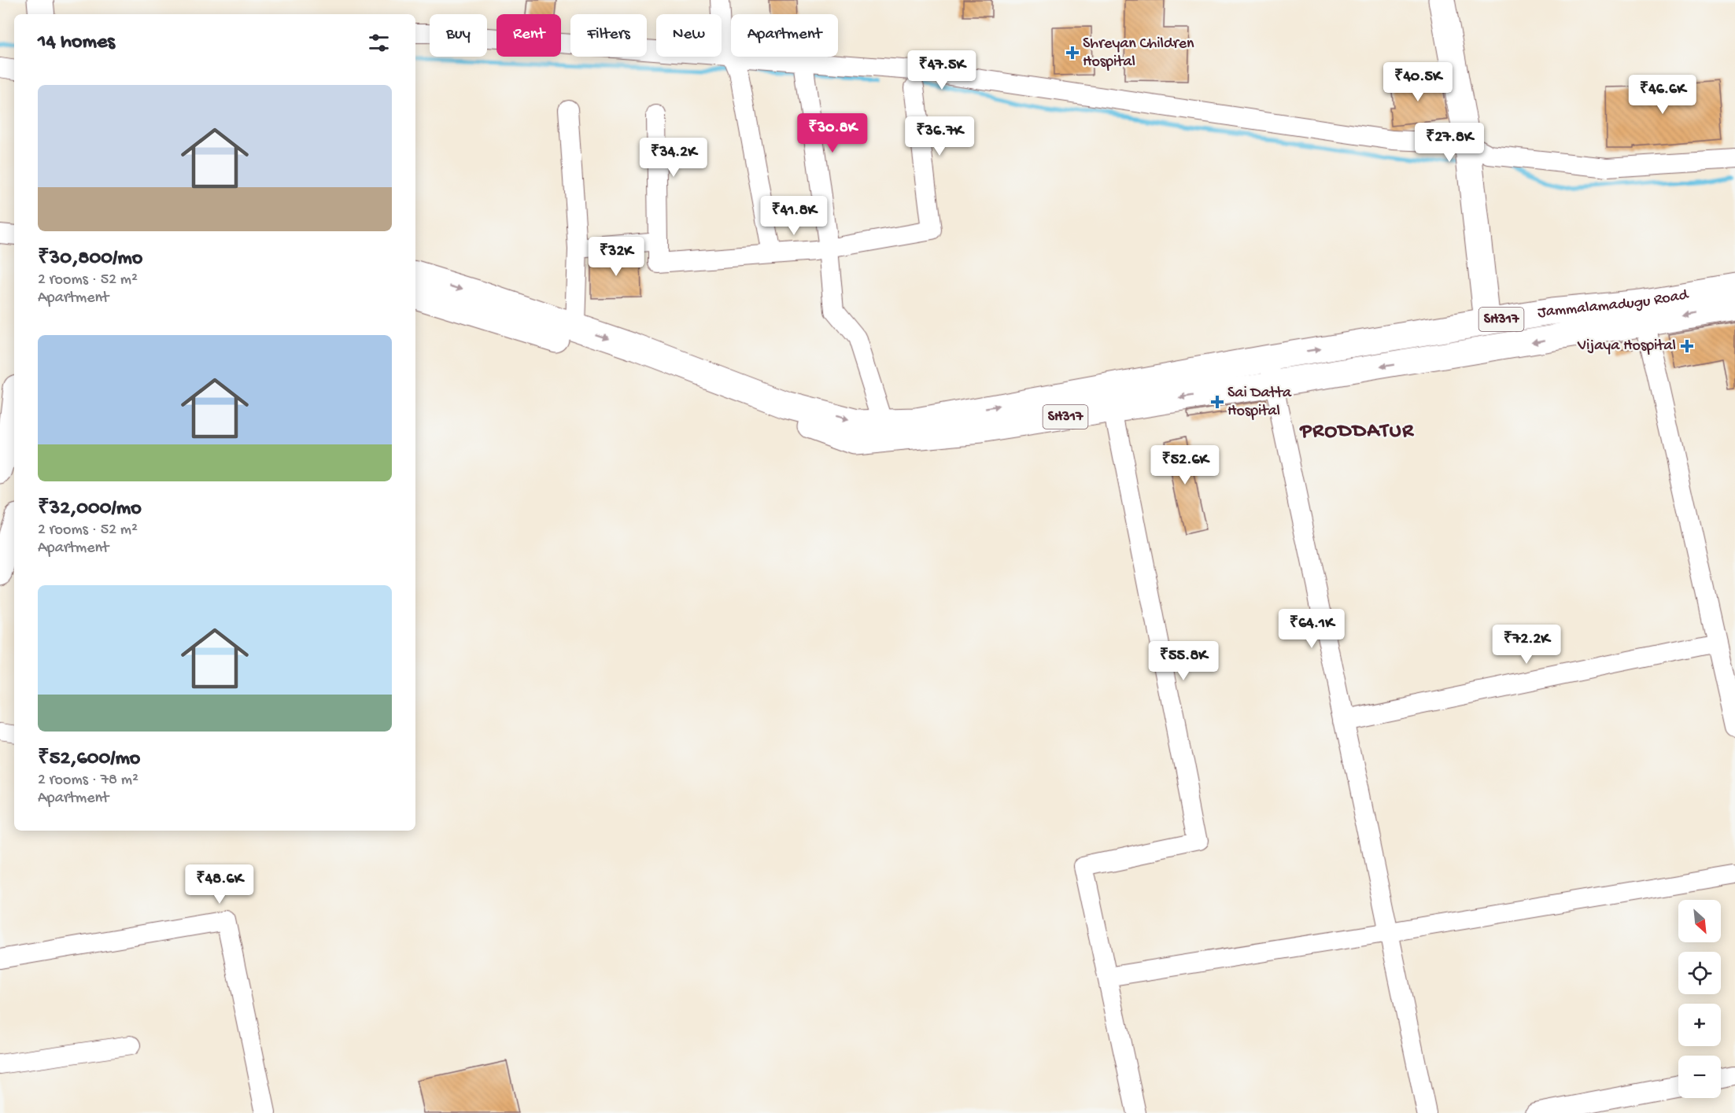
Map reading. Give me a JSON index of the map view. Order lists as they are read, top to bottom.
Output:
{
  "streets": {
    "main road": ["Jammalamadugu Road", "SH317"]
  },
  "crossings": [
    ["Jammalamadugu Road", "SH317"]
  ],
  "districts": ["PRODDATUR"],
  "places": {
    "health": ["Shreyan Children Hospital", "Vijaya Hospital", "Sai Datta Hospital"]
  },
  "north": "bottom right",
  "page": {
    "chip": [
      "Buy",
      "Rent",
      "Filters",
      "New",
      "Apartment"
    ],
    "heading": "14 homes",
    "price": [
      "₹47.5K",
      "₹40.5K",
      "₹46.6K",
      "₹30.8K",
      "₹36.7K",
      "₹27.8K",
      "₹34.2K",
      "₹41.8K",
      "₹32K",
      "₹52.6K",
      "₹64.1K",
      "₹72.2K",
      "₹55.8K",
      "₹48.6K"
    ],
    "list": [
      {
        "name": "₹30,800/mo",
        "note": "2 rooms · 52 m² · Apartment"
      },
      {
        "name": "₹32,000/mo",
        "note": "2 rooms · 52 m² · Apartment"
      },
      {
        "name": "₹52,600/mo",
        "note": "2 rooms · 78 m² · Apartment"
      }
    ],
    "map_buttons": ["+", "−"]
  }
}
